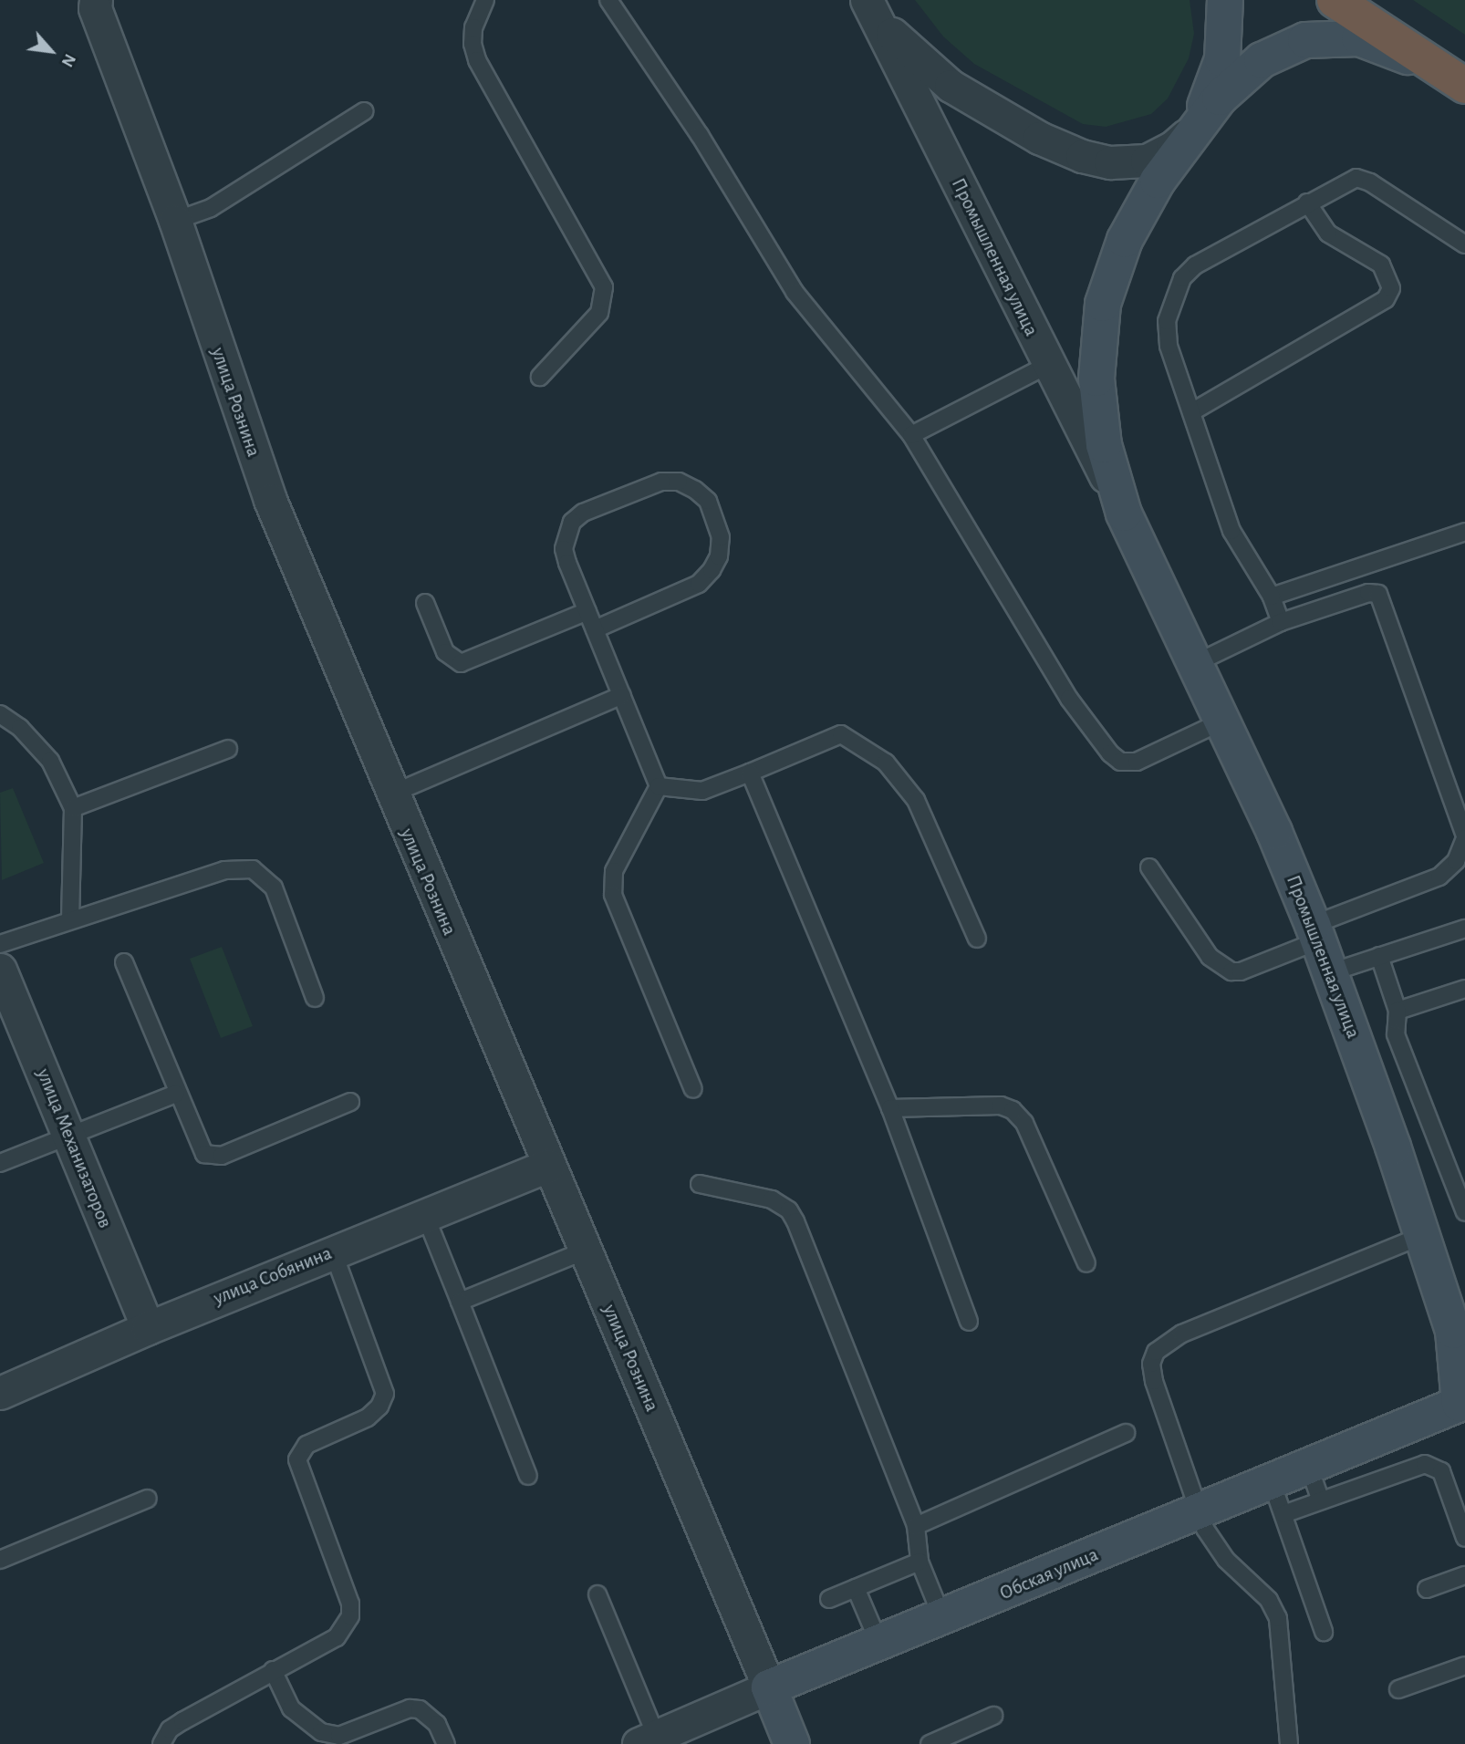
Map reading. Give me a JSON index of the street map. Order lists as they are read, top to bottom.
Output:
{
  "streets": {
    "main road": ["Промышленная улица", "улица Рознина", "Обская улица"],
    "street": ["улица Механизаторов", "улица Собянина"]
  },
  "crossings": [
    ["Промышленная улица", "Обская улица"],
    ["улица Рознина", "улица Собянина"],
    ["улица Рознина", "Обская улица"],
    ["улица Механизаторов", "улица Собянина"]
  ],
  "north": "bottom right"
}
